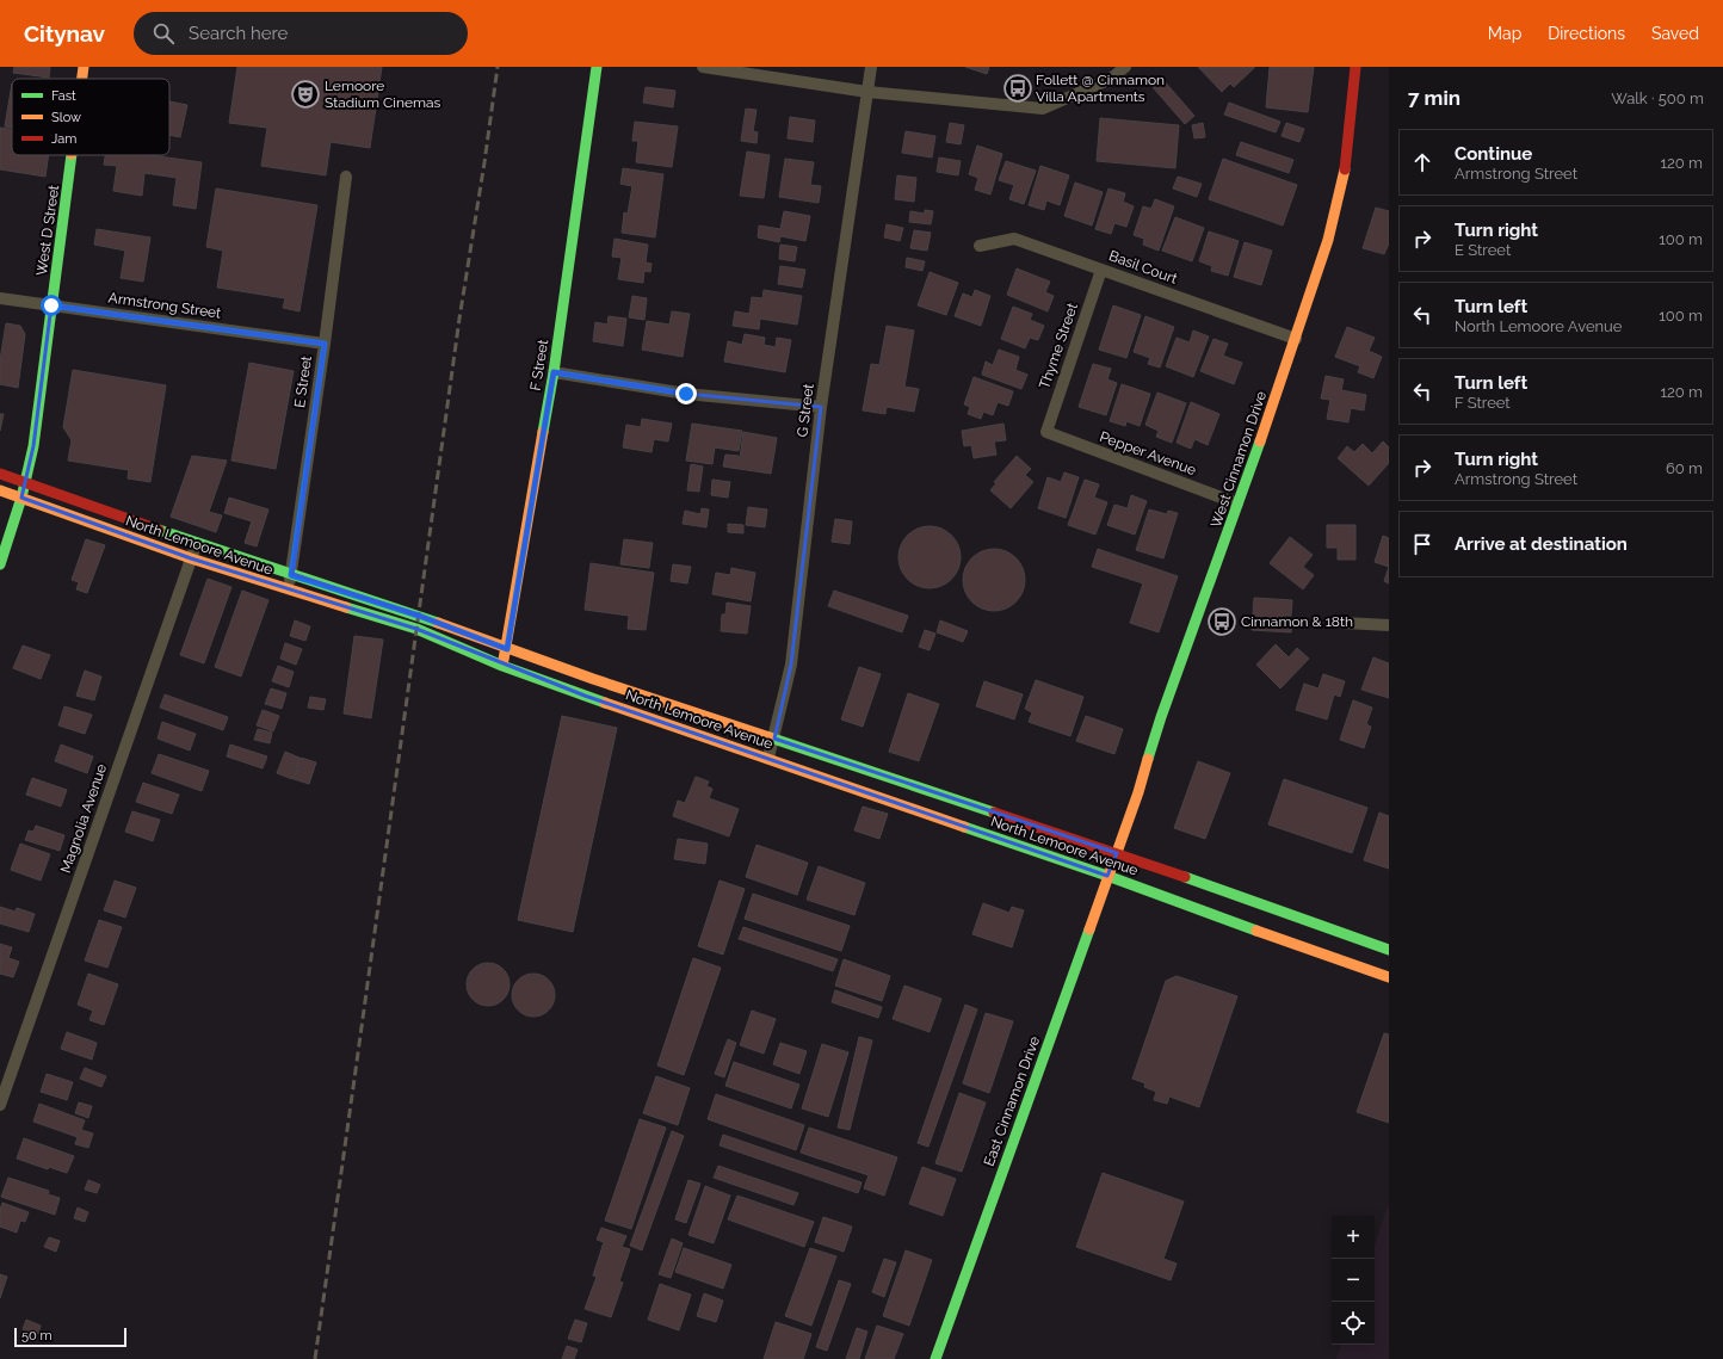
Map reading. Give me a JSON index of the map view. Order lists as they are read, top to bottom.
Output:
{
  "streets": {
    "main road": [
      "West D Street",
      "F Street",
      "West Cinnamon Drive",
      "North Lemoore Avenue",
      "East Cinnamon Drive"
    ],
    "street": [
      "Basil Court",
      "Armstrong Street",
      "Thyme Street",
      "E Street",
      "G Street",
      "Pepper Avenue",
      "Magnolia Avenue"
    ]
  },
  "crossings": [
    ["West D Street", "Armstrong Street"],
    ["West D Street", "North Lemoore Avenue"],
    ["Basil Court", "Thyme Street"],
    ["Basil Court", "West Cinnamon Drive"],
    ["Armstrong Street", "E Street"],
    ["Thyme Street", "Pepper Avenue"],
    ["F Street", "North Lemoore Avenue"],
    ["E Street", "North Lemoore Avenue"],
    ["G Street", "North Lemoore Avenue"],
    ["Pepper Avenue", "West Cinnamon Drive"],
    ["West Cinnamon Drive", "North Lemoore Avenue"],
    ["West Cinnamon Drive", "East Cinnamon Drive"],
    ["North Lemoore Avenue", "Magnolia Avenue"],
    ["North Lemoore Avenue", "East Cinnamon Drive"]
  ],
  "places": {
    "bus stop": ["Follett @ Cinnamon Villa Apartments", "Cinnamon & 18th"],
    "theatre": ["Lemoore Stadium Cinemas"]
  },
  "legend": ["Fast", "Slow", "Jam"],
  "scale_bar": "50 m",
  "page": {
    "header": "Citynav",
    "search": "Search here",
    "nav": ["Map", "Directions", "Saved"],
    "heading": ["7 min", "Walk · 500 m"],
    "list": [
      ["Continue", "Armstrong Street", "120 m"],
      ["Turn right", "E Street", "100 m"],
      ["Turn left", "North Lemoore Avenue", "100 m"],
      ["Turn left", "F Street", "120 m"],
      ["Turn right", "Armstrong Street", "60 m"],
      "Arrive at destination"
    ],
    "map_buttons": ["+", "−"],
    "scale": "50 m"
  }
}
